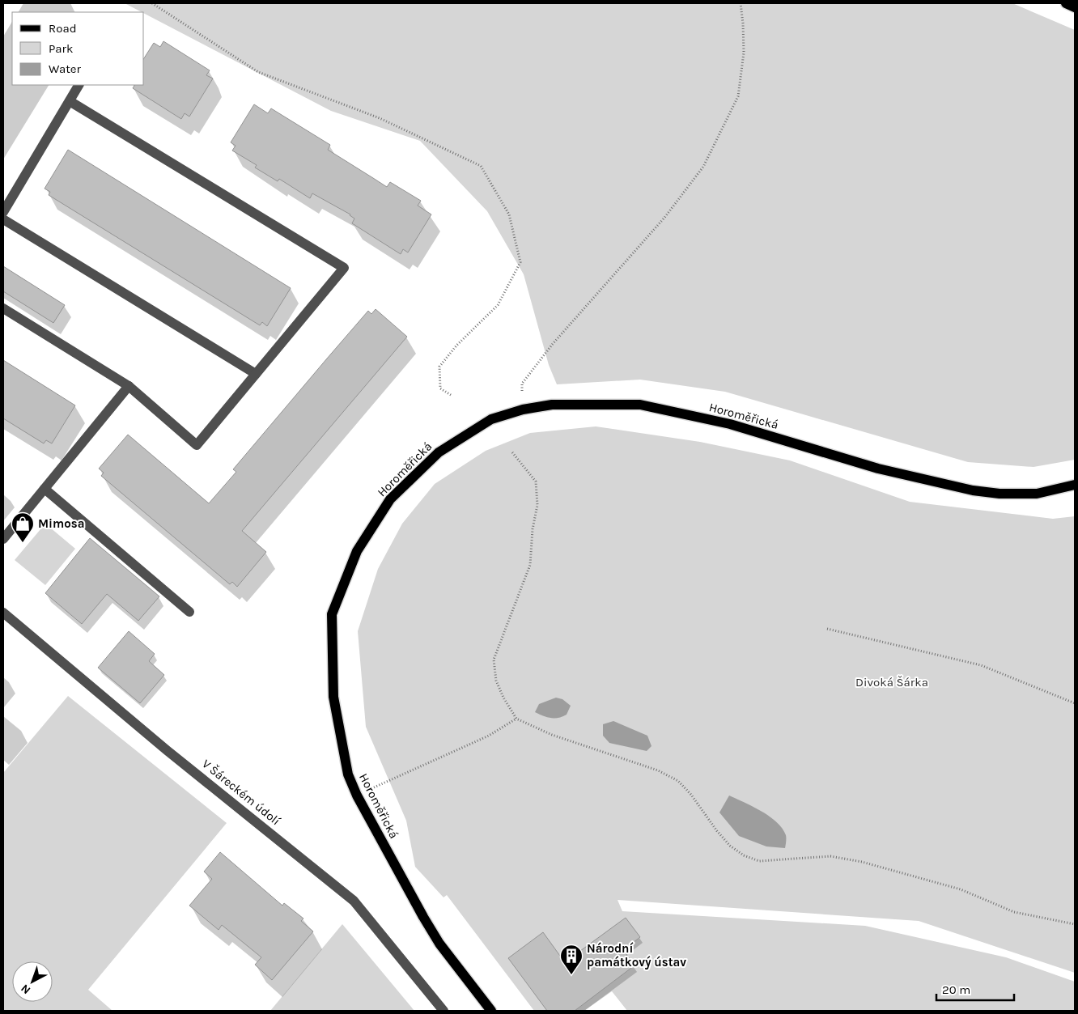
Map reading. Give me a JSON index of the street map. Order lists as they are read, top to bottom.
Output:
{
  "streets": {
    "main road": ["Horoměřická"],
    "street": ["V Šáreckém údolí"]
  },
  "parks": ["Divoká Šárka"],
  "places": {
    "shop": ["Mimosa"],
    "building": ["Národní památkový ústav"]
  },
  "legend": ["Road", "Park", "Water"],
  "scale_bar": "20 m",
  "north": "bottom left"
}
